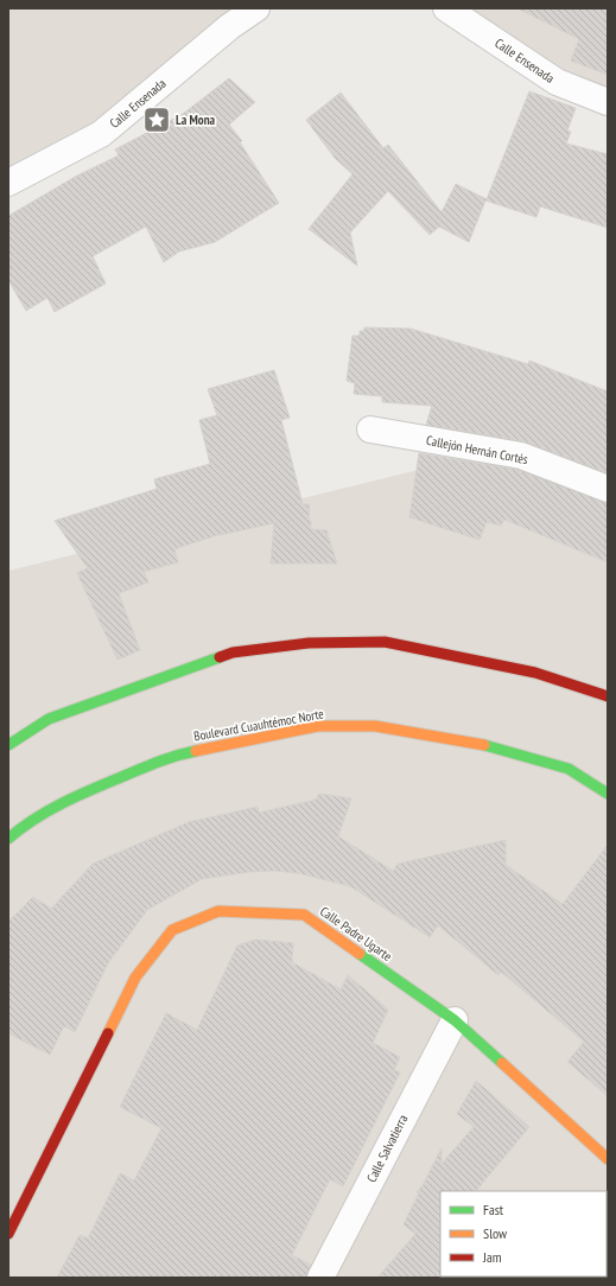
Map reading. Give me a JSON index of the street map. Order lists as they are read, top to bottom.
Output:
{
  "streets": {
    "main road": ["Boulevard Cuauhtémoc Norte", "Calle Padre Ugarte"],
    "street": ["Calle Ensenada", "Callejón Hernán Cortés", "Calle Salvatierra"]
  },
  "crossings": [
    ["Calle Padre Ugarte", "Calle Salvatierra"]
  ],
  "places": {
    "place": ["La Mona"]
  },
  "legend": ["Fast", "Slow", "Jam"]
}
